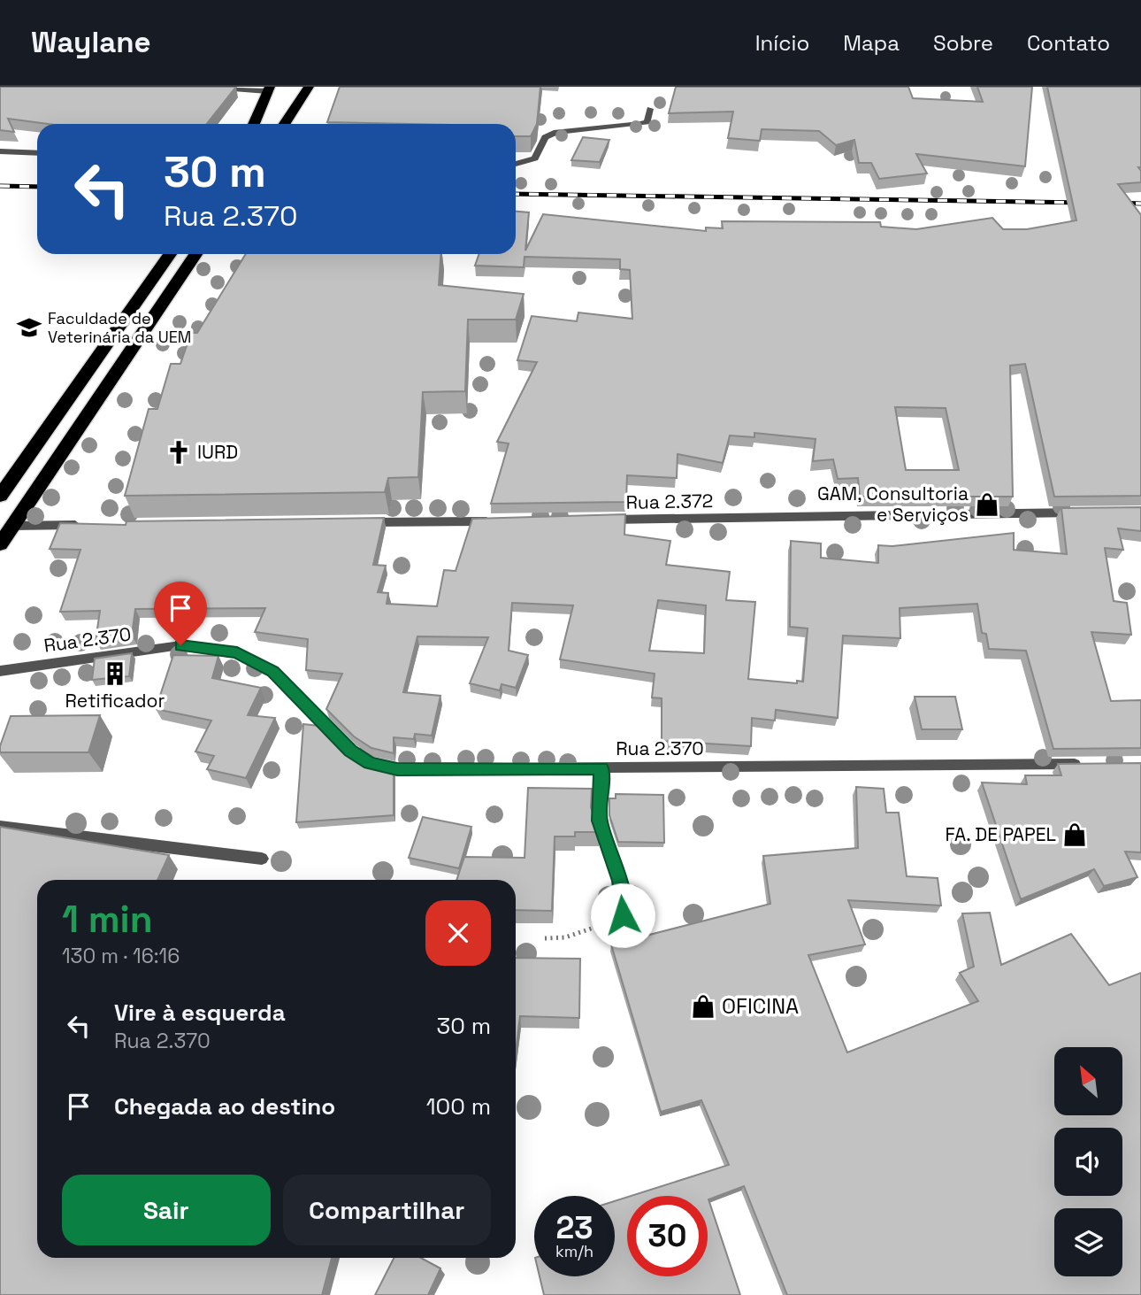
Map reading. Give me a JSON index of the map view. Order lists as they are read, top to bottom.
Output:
{
  "streets": {
    "street": ["Rua 2.372", "Rua 2.370"]
  },
  "places": {
    "school or university": ["Faculdade de Veterinária da UEM"],
    "church": ["IURD"],
    "shop": ["GAM, Consultoria e Serviços", "FA. DE PAPEL", "OFICINA"],
    "building": ["Retificador"]
  },
  "north": "top left",
  "page": {
    "header": "Waylane",
    "nav": [
      "Início",
      "Mapa",
      "Sobre",
      "Contato"
    ],
    "turn": ["30 m", "Rua 2.370"],
    "heading": ["1 min", "130 m · 16:16"],
    "list": [
      {
        "name": "Vire à esquerda",
        "note": "Rua 2.370",
        "value": "30 m"
      },
      {
        "name": "Chegada ao destino",
        "value": "100 m"
      }
    ],
    "buttons": ["Sair", "Compartilhar"],
    "speed": "23 km/h",
    "limit": "30"
  }
}
